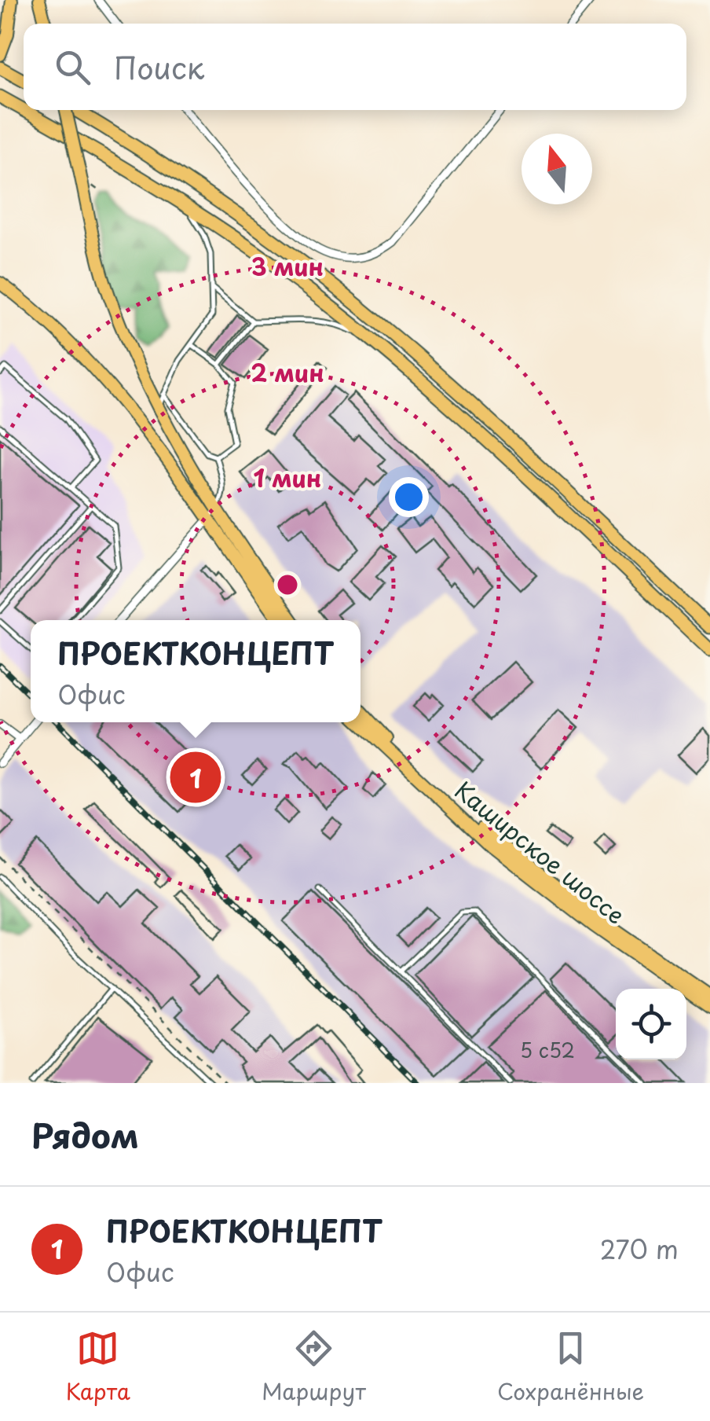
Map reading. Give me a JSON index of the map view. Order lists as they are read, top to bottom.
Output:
{
  "streets": {
    "main road": ["Каширское шоссе"]
  },
  "house_numbers": ["5 с52"],
  "north": "top",
  "page": {
    "search": "Поиск",
    "popup": ["ПРОЕКТКОНЦЕПТ", "Офис"],
    "pins": "1",
    "heading": "Рядом",
    "list": [
      {
        "mark": "1",
        "name": "ПРОЕКТКОНЦЕПТ",
        "note": "Офис",
        "value": "270 m"
      }
    ],
    "nav": ["Карта", "Маршрут", "Сохранённые"]
  },
  "rings": ["3 мин", "2 мин", "1 мин"]
}
